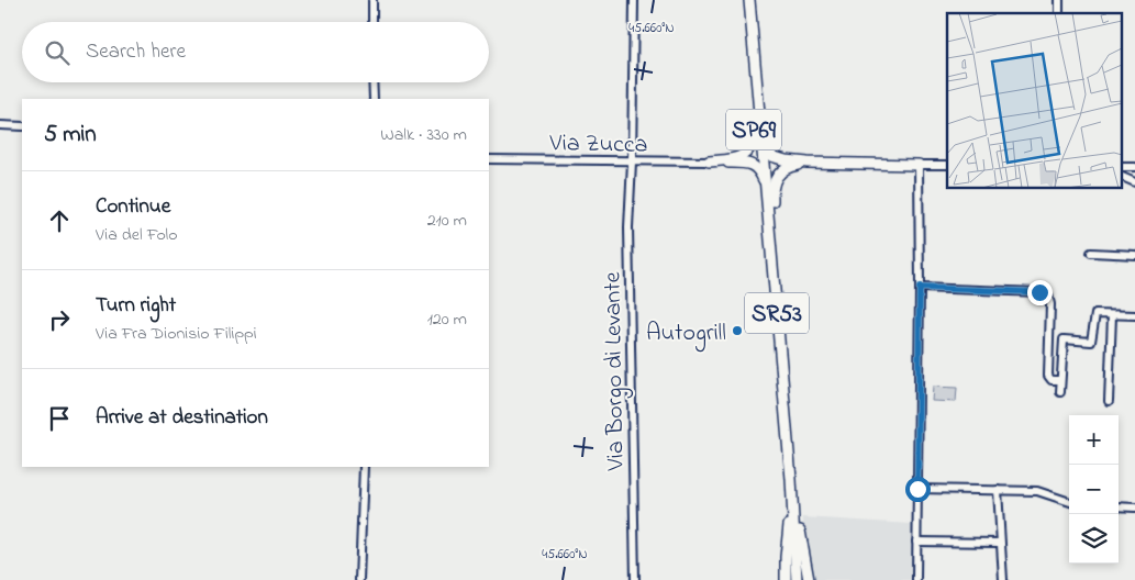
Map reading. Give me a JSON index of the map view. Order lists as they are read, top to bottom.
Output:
{
  "streets": {
    "highway": ["SP69", "SR53"],
    "street": ["Via Zucca", "Via Borgo di Levante"]
  },
  "crossings": [
    ["SP69", "Via Zucca"],
    ["SP69", "SR53"],
    ["Via Zucca", "Via Borgo di Levante"]
  ],
  "places": ["Autogrill"],
  "page": {
    "search": "Search here",
    "heading": ["5 min", "Walk · 330 m"],
    "list": [
      ["Continue", "Via del Folo", "210 m"],
      ["Turn right", "Via Fra Dionisio Filippi", "120 m"],
      "Arrive at destination"
    ],
    "map_buttons": ["+", "−"]
  },
  "coordinates": ["45.660°N"]
}
